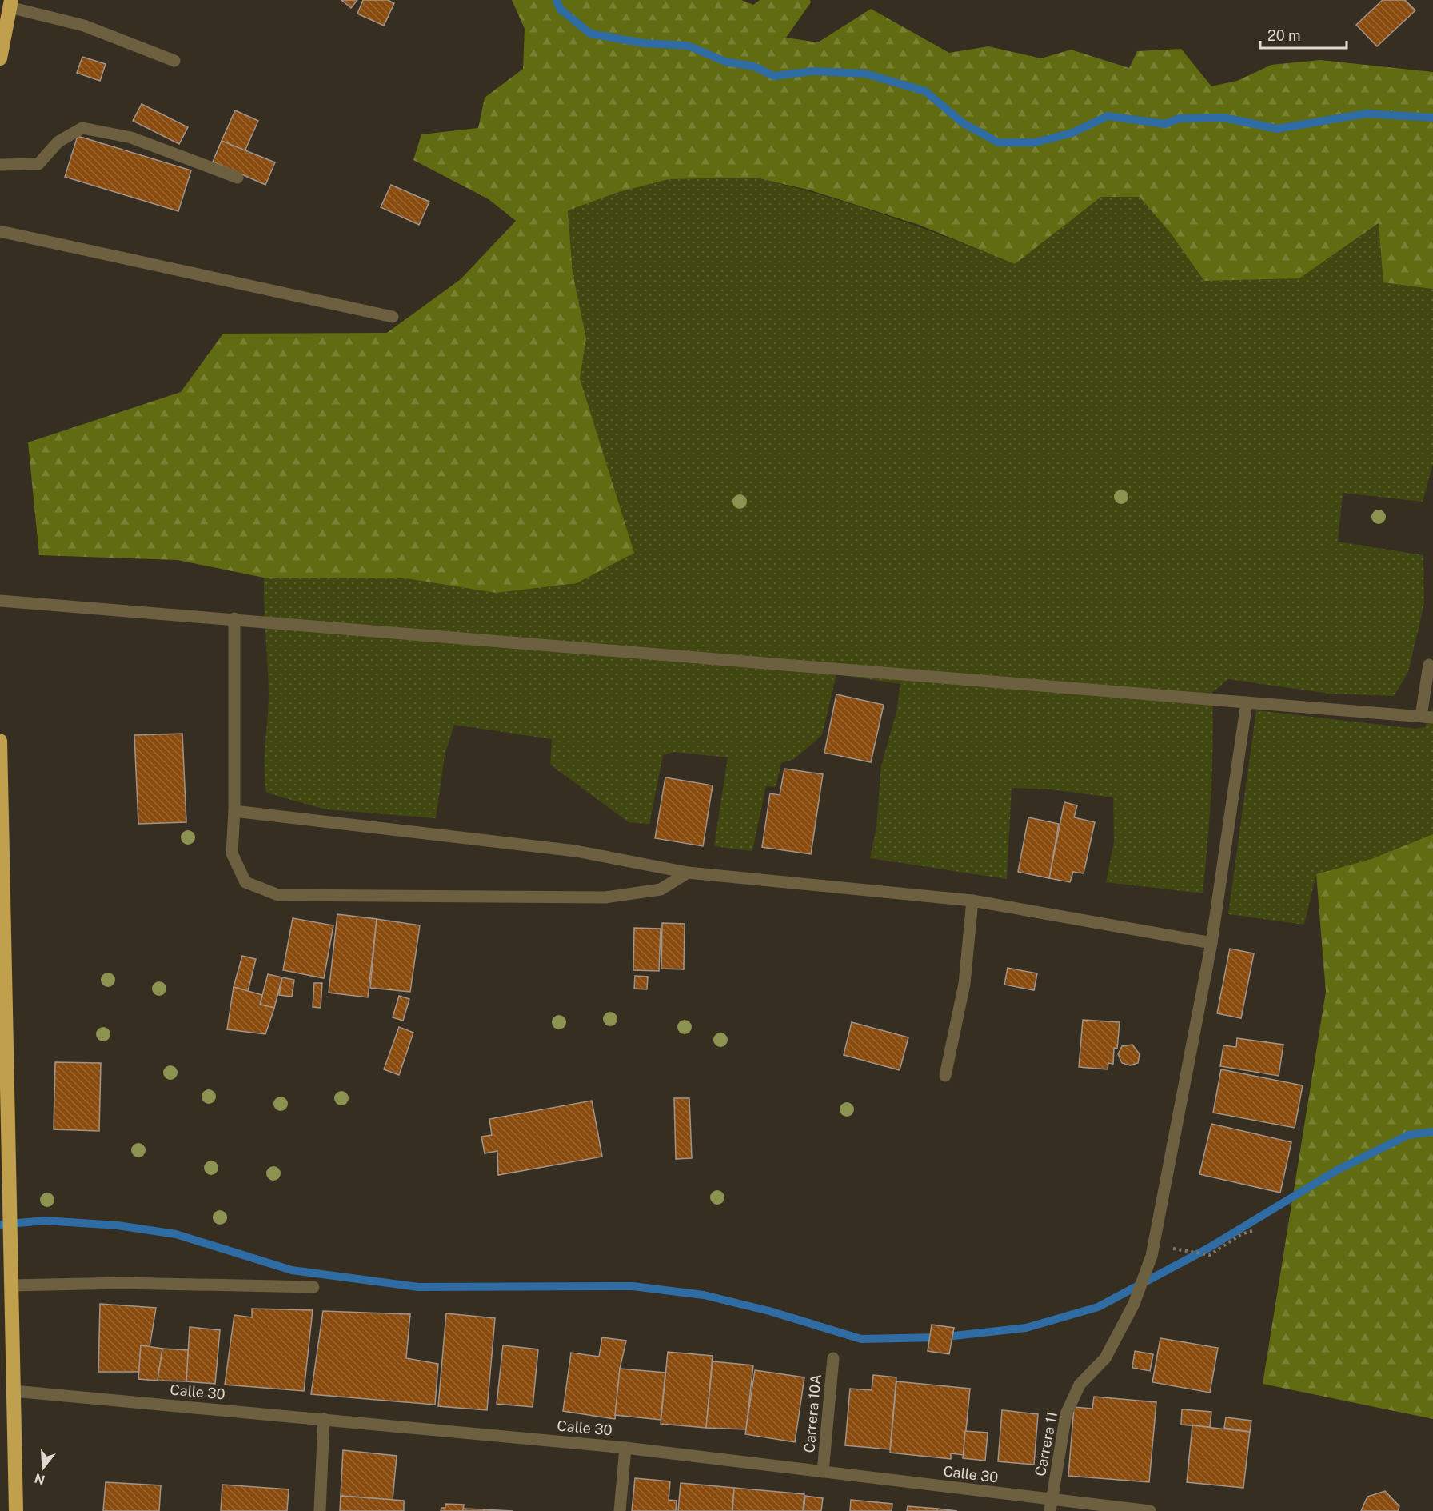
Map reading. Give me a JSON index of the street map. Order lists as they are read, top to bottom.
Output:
{
  "streets": {
    "street": ["Calle 30", "Carrera 10A", "Carrera 11"]
  },
  "crossings": [
    ["Calle 30", "Carrera 10A"],
    ["Calle 30", "Carrera 11"]
  ],
  "scale_bar": "20 m",
  "north": "bottom"
}
